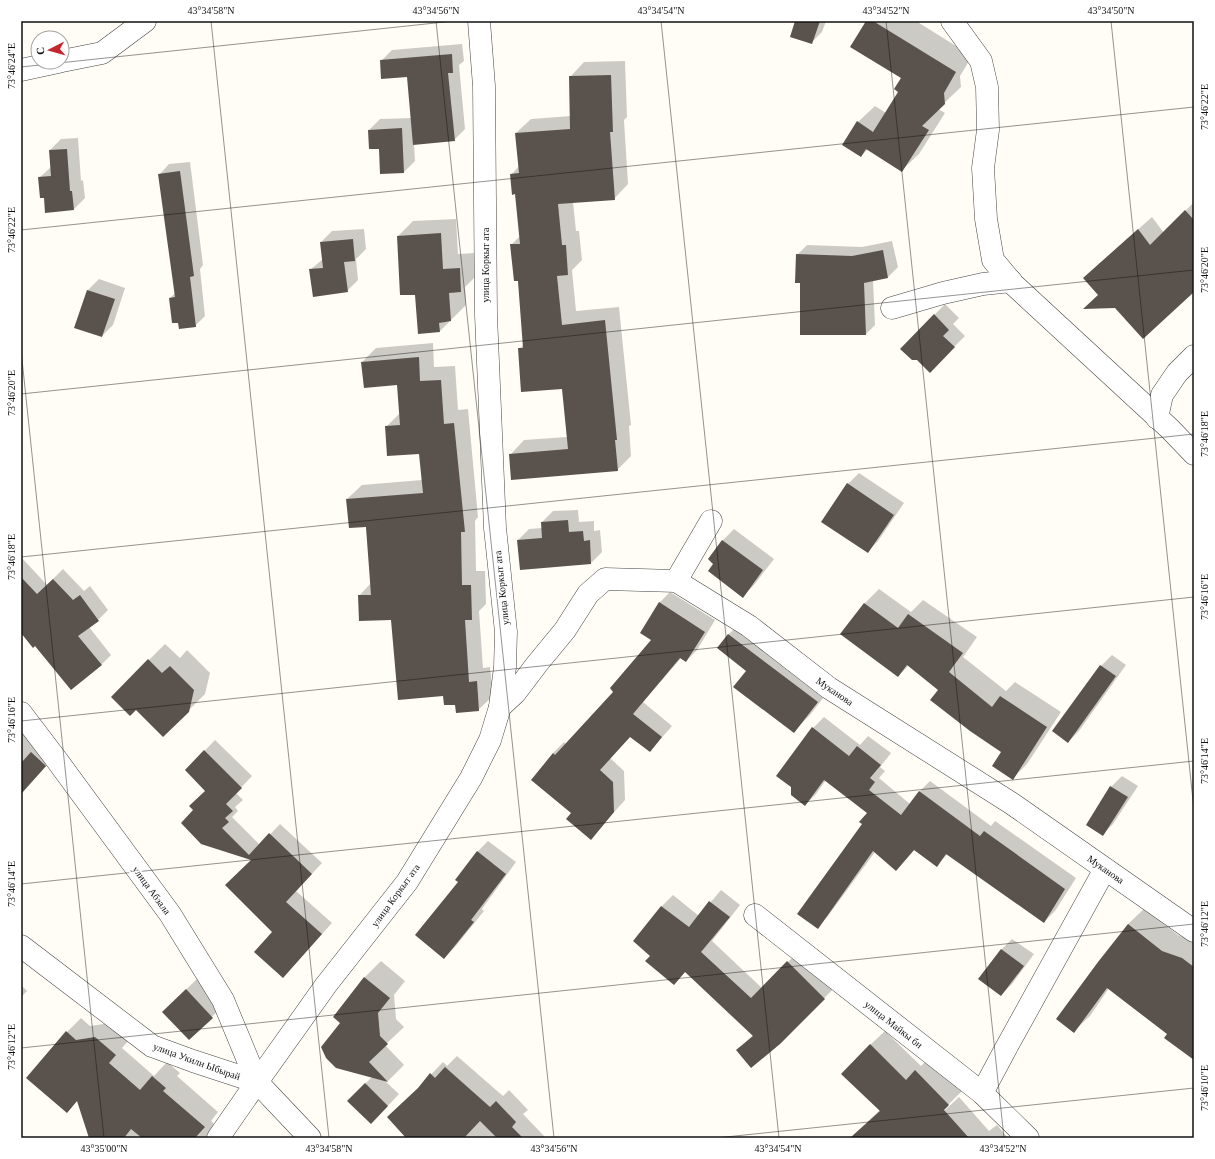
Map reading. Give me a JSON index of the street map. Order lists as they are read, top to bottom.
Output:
{
  "streets": {
    "street": [
      "улица Коркыт ата",
      "Муканова",
      "улица Абзала",
      "улица Майкы би",
      "улица Укили Ыбырай"
    ]
  },
  "crossings": [
    ["улица Коркыт ата", "улица Абзала"],
    ["улица Коркыт ата", "улица Укили Ыбырай"],
    ["улица Абзала", "улица Укили Ыбырай"]
  ],
  "north": "left",
  "coordinates": [
    "43°34'58\"N",
    "43°34'56\"N",
    "43°34'54\"N",
    "43°34'52\"N",
    "43°34'50\"N",
    "73°46'24\"E",
    "73°46'22\"E",
    "73°46'20\"E",
    "73°46'18\"E",
    "73°46'16\"E",
    "73°46'14\"E",
    "73°46'12\"E",
    "73°46'10\"E",
    "43°35'00\"N"
  ]
}
